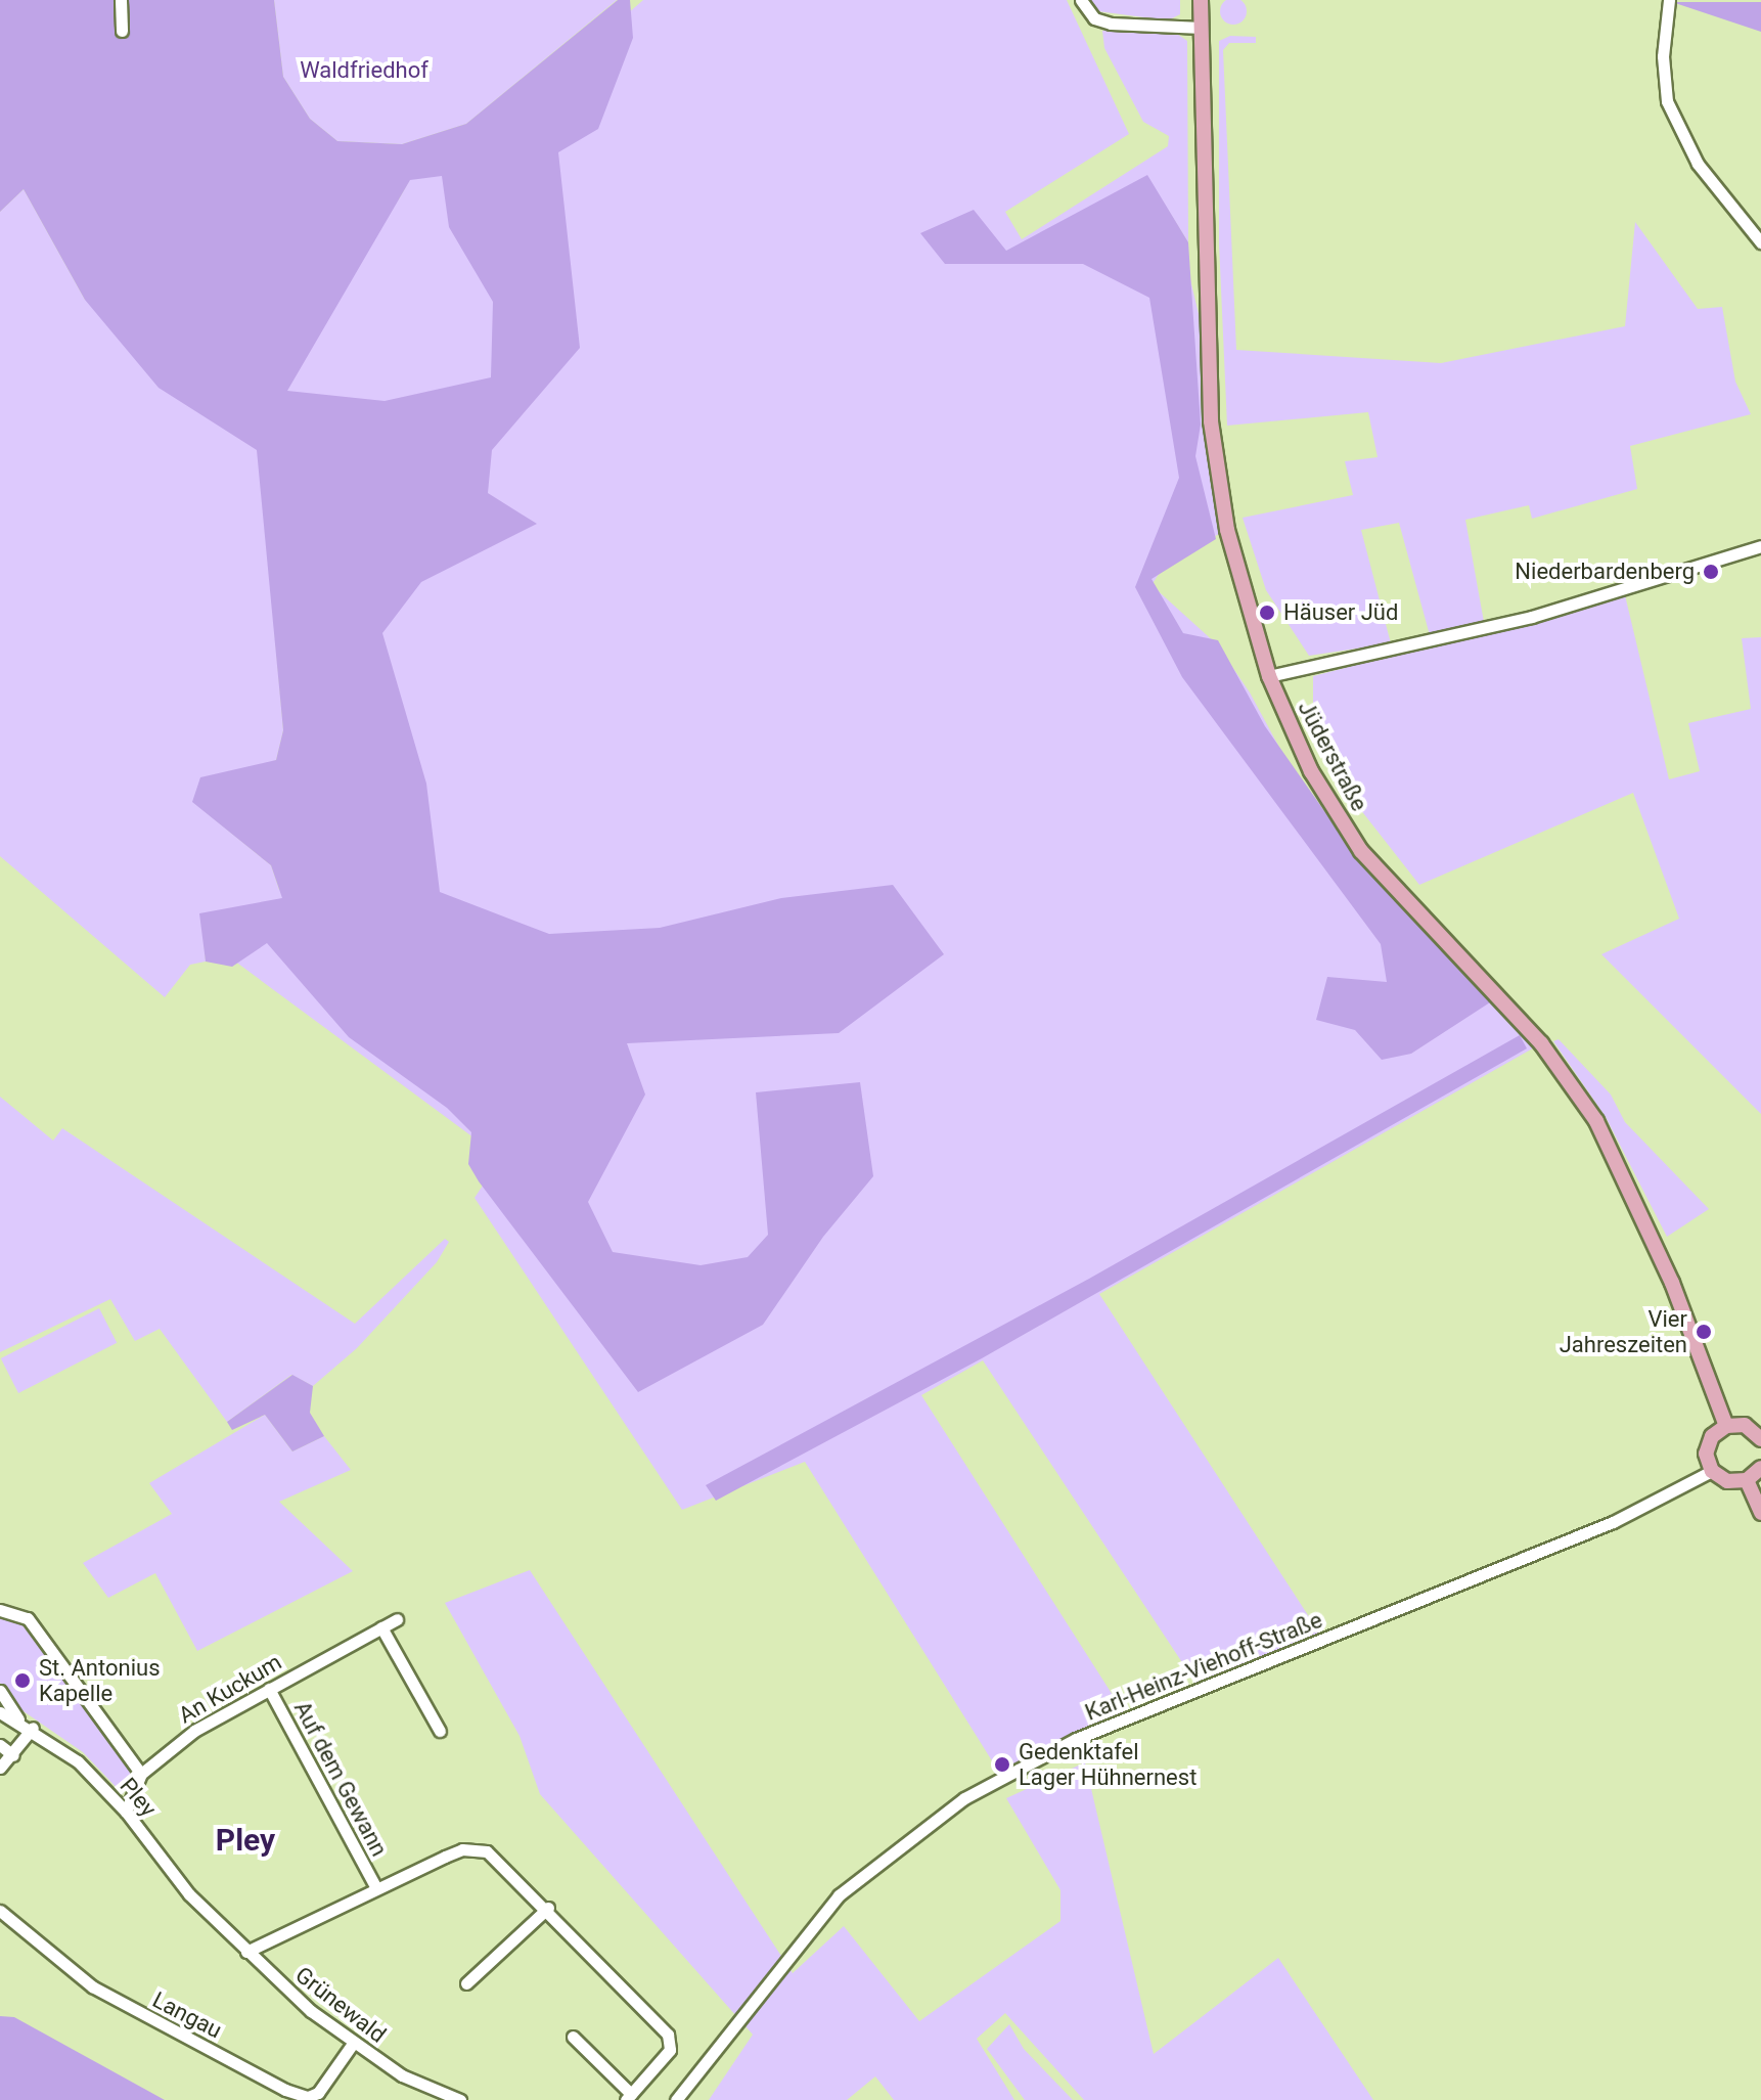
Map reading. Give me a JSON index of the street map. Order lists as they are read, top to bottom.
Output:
{
  "streets": {
    "main road": ["Jüderstraße"],
    "street": [
      "Karl-Heinz-Viehoff-Straße",
      "An Kuckum",
      "Auf dem Gewann",
      "Pley",
      "Grünewald",
      "Langau"
    ]
  },
  "crossings": [
    ["An Kuckum", "Auf dem Gewann"],
    ["An Kuckum", "Pley"],
    ["Auf dem Gewann", "Grünewald"],
    ["Pley", "Grünewald"],
    ["Grünewald", "Langau"]
  ],
  "districts": ["Pley"],
  "parks": ["Waldfriedhof"],
  "places": [
    "Niederbardenberg",
    "Häuser Jüd",
    "Vier Jahreszeiten",
    "St. Antonius Kapelle",
    "Gedenktafel Lager Hühnernest"
  ]
}
